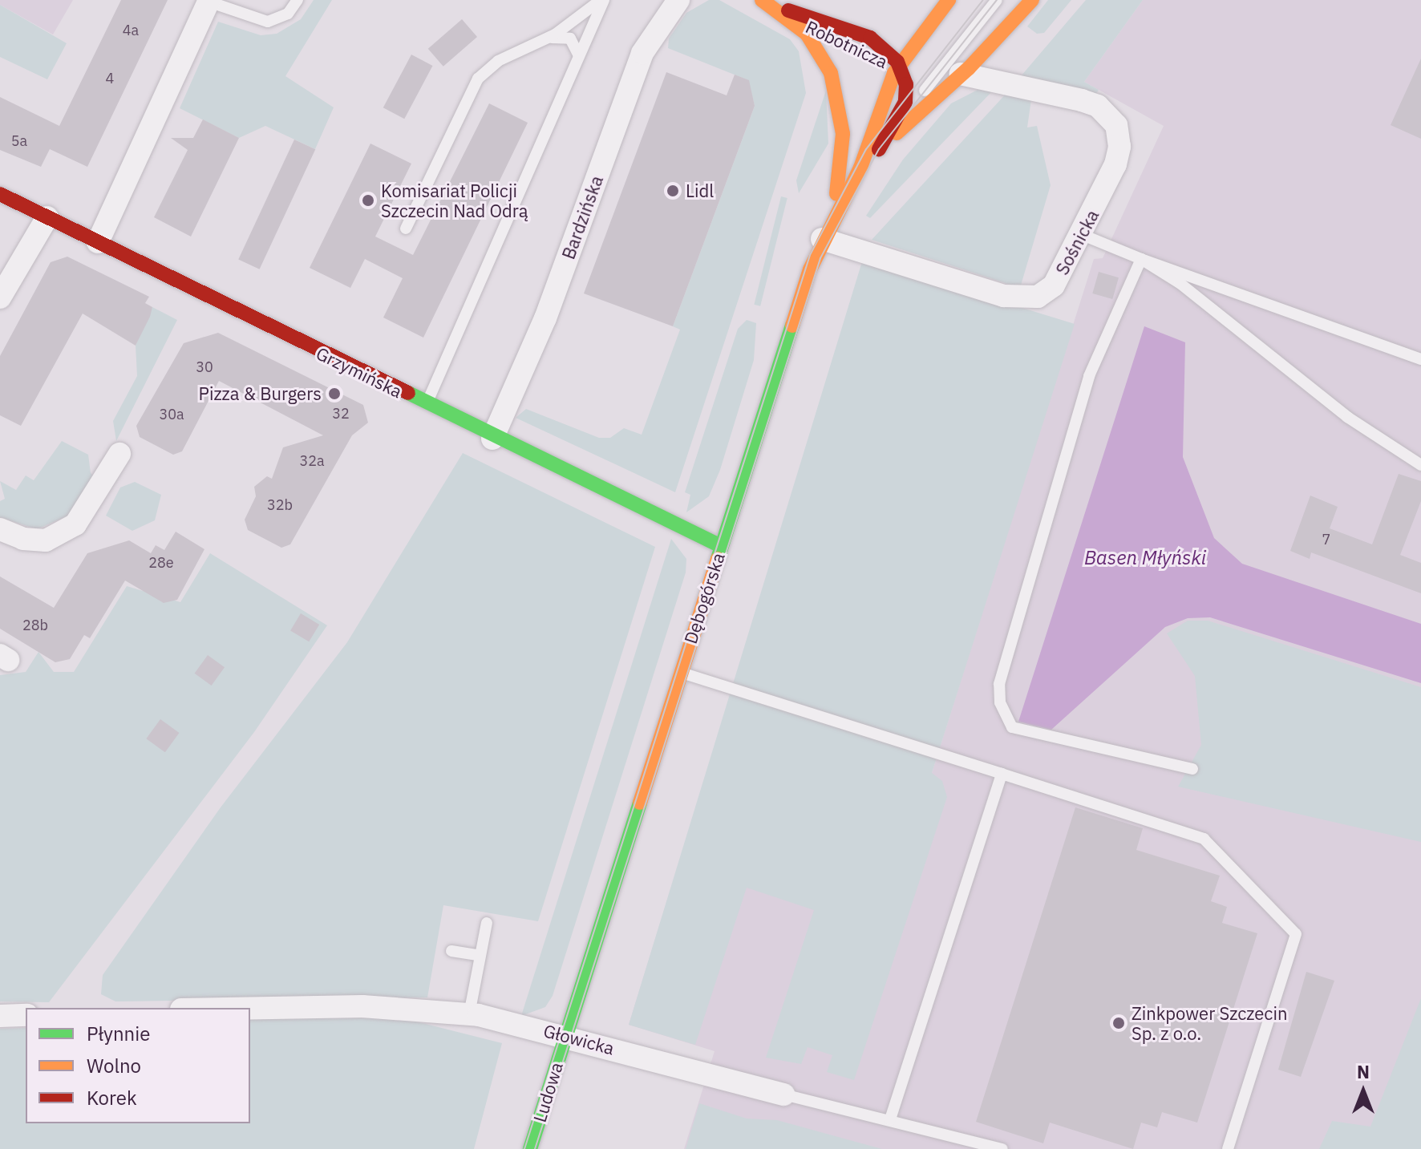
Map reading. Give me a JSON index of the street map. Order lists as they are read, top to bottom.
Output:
{
  "streets": {
    "street": [
      "Robotnicza",
      "Bardzińska",
      "Sośnicka",
      "Grzymińska",
      "Dębogórska",
      "Głowicka",
      "Ludowa"
    ]
  },
  "crossings": [
    ["Robotnicza", "Sośnicka"],
    ["Robotnicza", "Dębogórska"],
    ["Bardzińska", "Grzymińska"],
    ["Sośnicka", "Dębogórska"],
    ["Grzymińska", "Dębogórska"],
    ["Dębogórska", "Głowicka"],
    ["Dębogórska", "Ludowa"],
    ["Głowicka", "Ludowa"]
  ],
  "water": ["Basen Młyński"],
  "places": [
    "Lidl",
    "Komisariat Policji Szczecin Nad Odrą",
    "Pizza & Burgers",
    "Zinkpower Szczecin Sp. z o.o."
  ],
  "house_numbers": [
    "4a",
    "4",
    "5a",
    "30",
    "32",
    "30a",
    "32a",
    "32b",
    "7",
    "28e",
    "28b"
  ],
  "legend": ["Płynnie", "Wolno", "Korek"],
  "north": "top"
}
